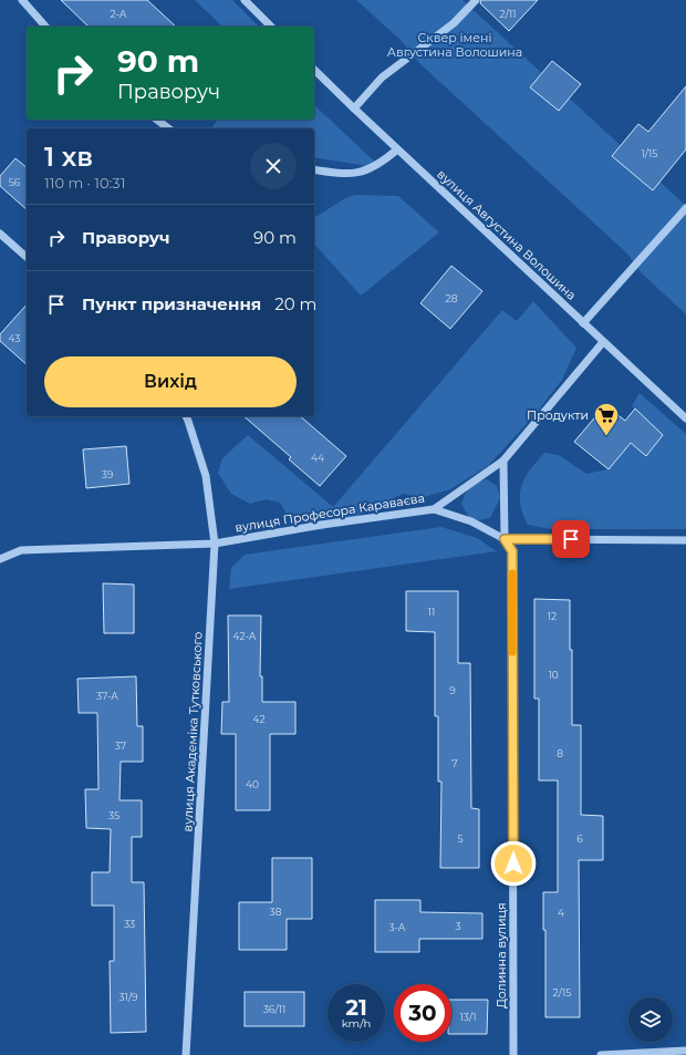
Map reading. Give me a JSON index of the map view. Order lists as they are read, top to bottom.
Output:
{
  "streets": {
    "street": [
      "вулиця Августина Волошина",
      "вулиця Професора Караваєва",
      "вулиця Академіка Тутковського",
      "Долинна вулиця"
    ]
  },
  "crossings": [
    ["вулиця Професора Караваєва", "вулиця Академіка Тутковського"],
    ["вулиця Професора Караваєва", "Долинна вулиця"]
  ],
  "parks": ["Сквер імені Августина Волошина"],
  "places": {
    "supermarket": ["Продукти"]
  },
  "house_numbers": [
    "2-А",
    "2/11",
    "1/15",
    "56",
    "28",
    "43",
    "44",
    "39",
    "11",
    "12",
    "42-А",
    "10",
    "9",
    "37-А",
    "42",
    "37",
    "8",
    "7",
    "40",
    "35",
    "5",
    "6",
    "38",
    "4",
    "33",
    "3",
    "3-А",
    "2/15",
    "31/9",
    "36/11",
    "13/1"
  ],
  "page": {
    "turn": ["90 m", "Праворуч"],
    "heading": ["1 хв", "110 m · 10:31"],
    "list": [
      {
        "name": "Праворуч",
        "value": "90 m"
      },
      {
        "name": "Пункт призначення",
        "value": "20 m"
      }
    ],
    "buttons": "Вихід",
    "speed": "21 km/h",
    "limit": "30"
  }
}
